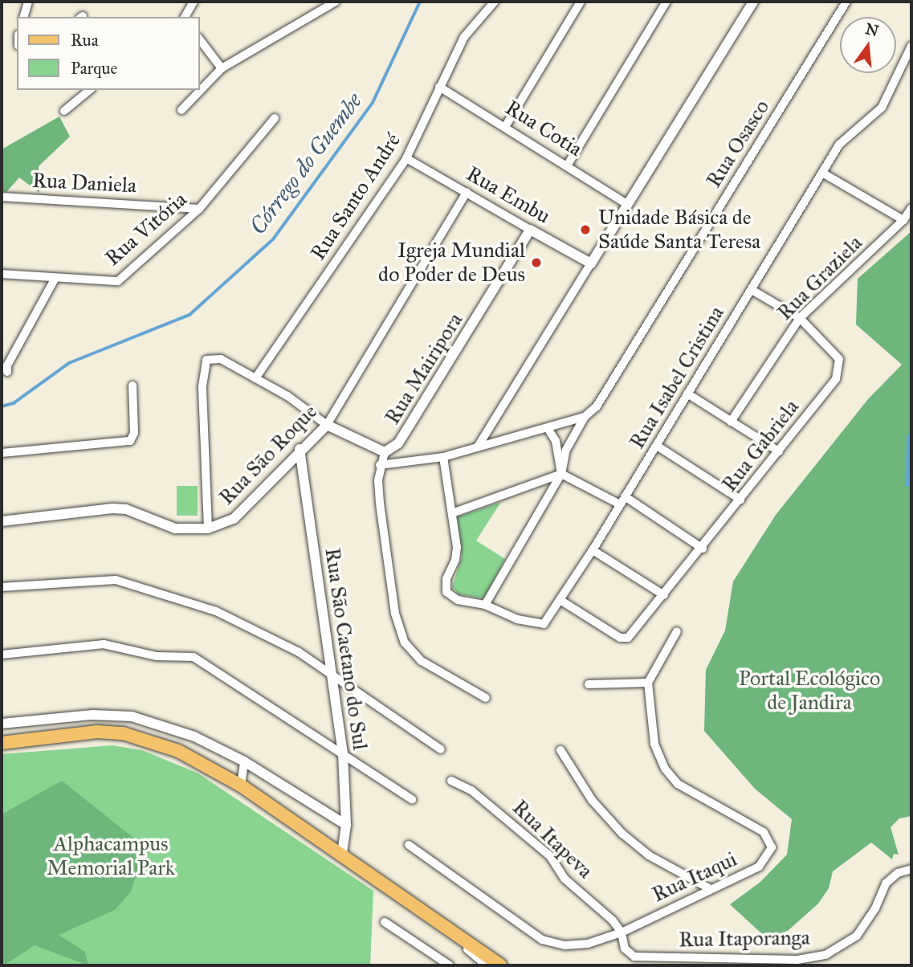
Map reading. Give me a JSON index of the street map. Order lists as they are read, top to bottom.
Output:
{
  "streets": {
    "street": [
      "Rua Cotia",
      "Rua Osasco",
      "Rua Daniela",
      "Rua Embu",
      "Rua Santo André",
      "Rua Vitória",
      "Rua Graziela",
      "Rua Mairipora",
      "Rua Isabel Cristina",
      "Rua Gabriela",
      "Rua São Roque",
      "Rua São Caetano do Sul",
      "Rua Itapeva",
      "Rua Itaqui",
      "Rua Itaporanga"
    ]
  },
  "crossings": [
    ["Rua Cotia", "Rua Santo André"],
    ["Rua Osasco", "Rua Isabel Cristina"],
    ["Rua Daniela", "Rua Vitória"],
    ["Rua Embu", "Rua Santo André"],
    ["Rua Embu", "Rua Mairipora"],
    ["Rua Embu", "Rua São Roque"],
    ["Rua Graziela", "Rua Gabriela"],
    ["Rua Isabel Cristina", "Rua Gabriela"],
    ["Rua São Roque", "Rua São Caetano do Sul"],
    ["Rua Itapeva", "Rua Itaqui"],
    ["Rua Itapeva", "Rua Itaporanga"],
    ["Rua Itaqui", "Rua Itaporanga"]
  ],
  "water": ["Córrego do Guembe"],
  "parks": ["Portal Ecológico de Jandira", "Alphacampus Memorial Park"],
  "places": ["Unidade Básica de Saúde Santa Teresa", "Igreja Mundial do Poder de Deus"],
  "legend": ["Rua", "Parque"],
  "north": "top"
}
